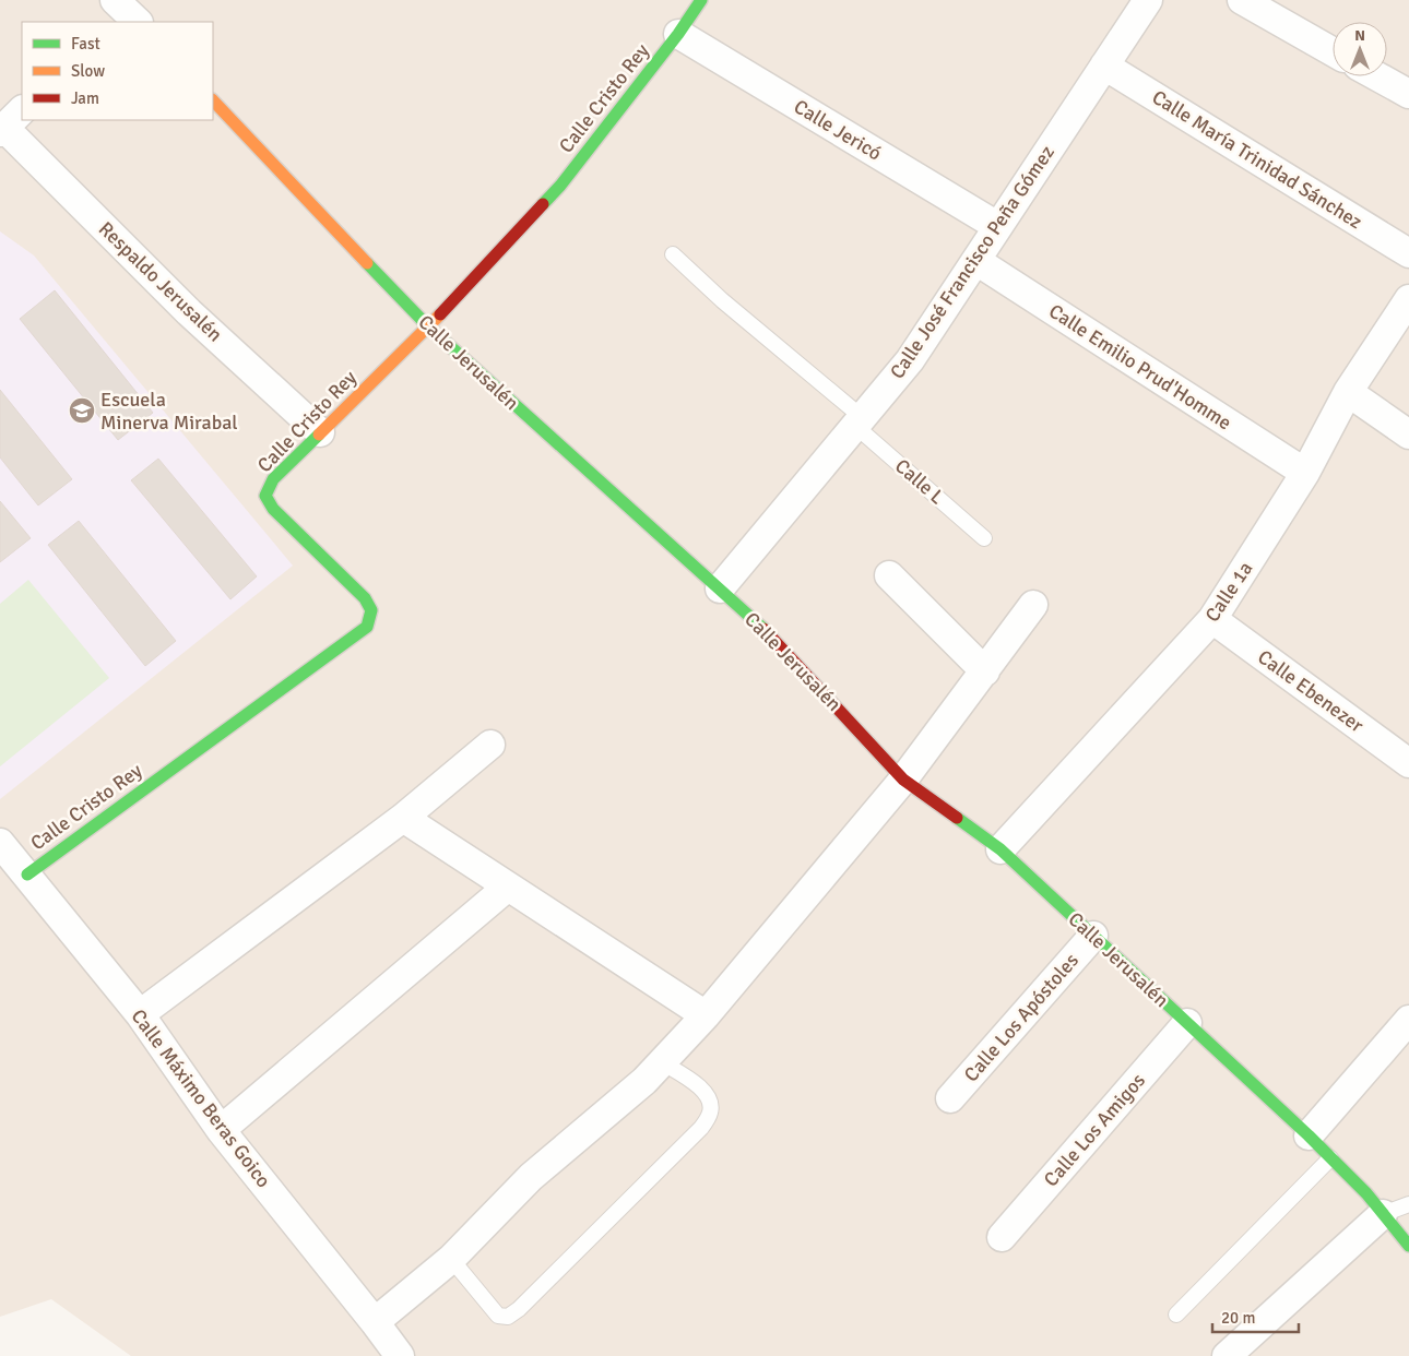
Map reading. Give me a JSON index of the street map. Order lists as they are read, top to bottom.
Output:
{
  "streets": {
    "street": [
      "Calle Cristo Rey",
      "Calle Jericó",
      "Calle María Trinidad Sánchez",
      "Calle José Francisco Peña Gómez",
      "Respaldo Jerusalén",
      "Calle Jerusalén",
      "Calle Emilio Prud'Homme",
      "Calle 1a",
      "Calle Ebenezer",
      "Calle Los Apóstoles",
      "Calle Máximo Beras Goico",
      "Calle Los Amigos"
    ],
    "lane": ["Calle L"]
  },
  "crossings": [
    ["Calle Cristo Rey", "Calle Jericó"],
    ["Calle Cristo Rey", "Respaldo Jerusalén"],
    ["Calle Cristo Rey", "Calle Jerusalén"],
    ["Calle Cristo Rey", "Calle Máximo Beras Goico"],
    ["Calle Jericó", "Calle José Francisco Peña Gómez"],
    ["Calle María Trinidad Sánchez", "Calle José Francisco Peña Gómez"],
    ["Calle José Francisco Peña Gómez", "Calle Jerusalén"],
    ["Calle José Francisco Peña Gómez", "Calle Emilio Prud'Homme"],
    ["Calle José Francisco Peña Gómez", "Calle L"],
    ["Calle Jerusalén", "Calle 1a"],
    ["Calle Jerusalén", "Calle Los Apóstoles"],
    ["Calle Jerusalén", "Calle Los Amigos"],
    ["Calle Emilio Prud'Homme", "Calle 1a"],
    ["Calle 1a", "Calle Ebenezer"]
  ],
  "places": {
    "school or university": ["Escuela Minerva Mirabal"]
  },
  "legend": ["Fast", "Slow", "Jam"],
  "scale_bar": "20 m",
  "north": "top"
}
